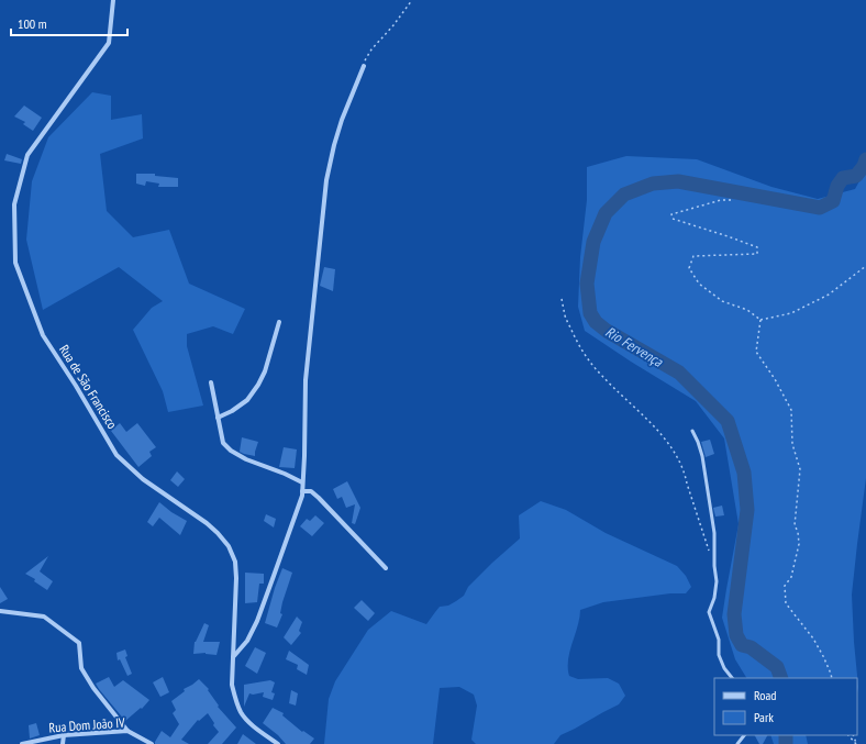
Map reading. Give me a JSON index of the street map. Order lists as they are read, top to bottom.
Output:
{
  "streets": {
    "street": ["Rua de São Francisco", "Rua Dom João IV"]
  },
  "water": ["Rio Fervença"],
  "legend": ["Road", "Park"],
  "scale_bar": "100 m"
}
